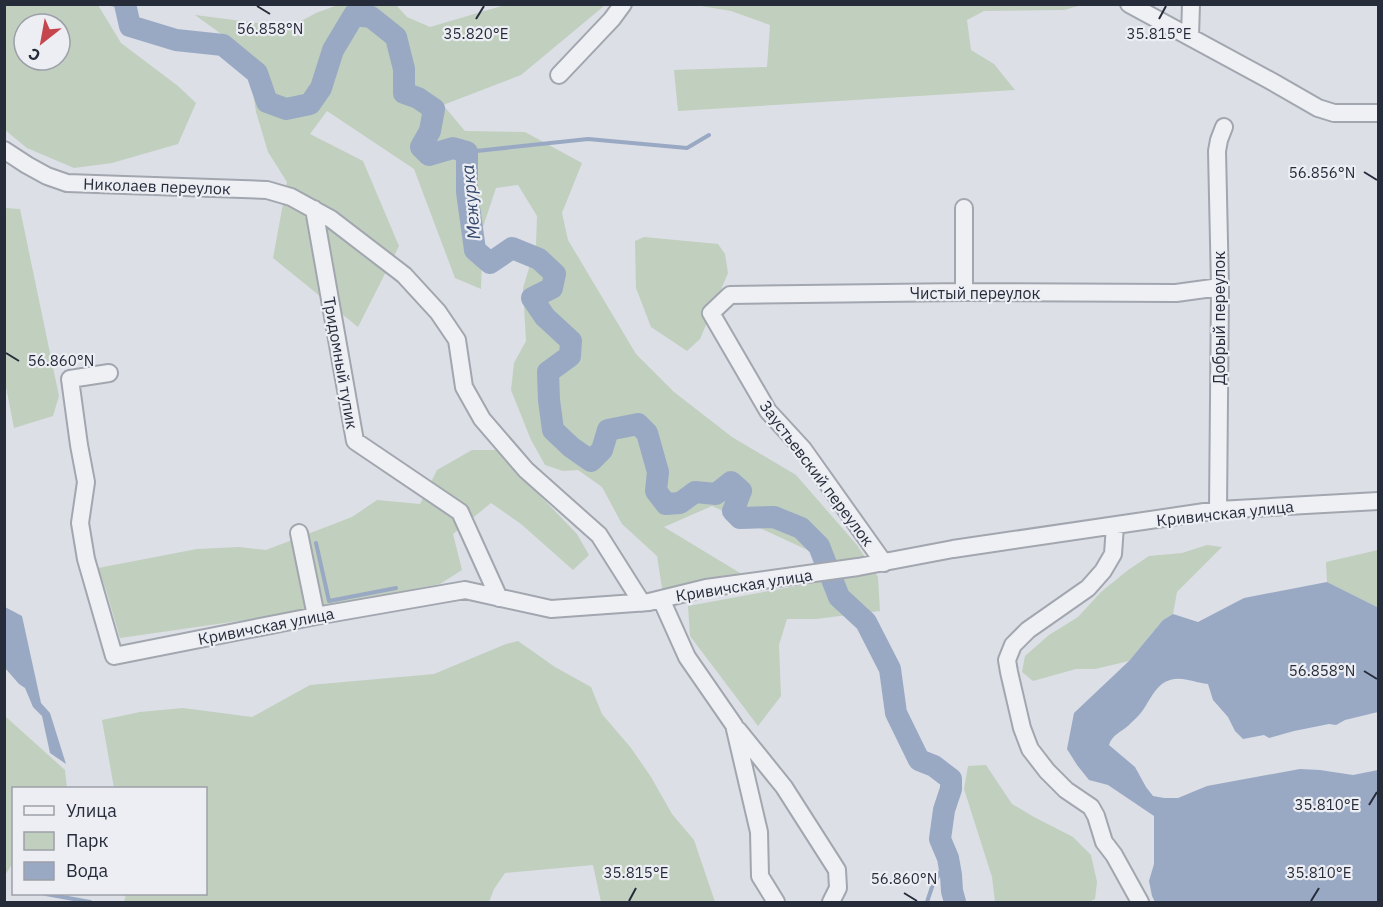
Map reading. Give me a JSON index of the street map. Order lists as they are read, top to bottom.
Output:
{
  "streets": {
    "street": [
      "Николаев переулок",
      "Чистый переулок",
      "Добрый переулок",
      "Тридомный тупик",
      "Заустьевский переулок",
      "Кривичская улица"
    ]
  },
  "crossings": [
    ["Николаев переулок", "Тридомный тупик"],
    ["Николаев переулок", "Кривичская улица"],
    ["Чистый переулок", "Добрый переулок"],
    ["Чистый переулок", "Заустьевский переулок"],
    ["Добрый переулок", "Кривичская улица"],
    ["Тридомный тупик", "Кривичская улица"],
    ["Заустьевский переулок", "Кривичская улица"]
  ],
  "water": ["Межурка"],
  "legend": ["Улица", "Парк", "Вода"],
  "north": "bottom left",
  "coordinates": [
    "56.858°N",
    "35.815°E",
    "35.820°E",
    "56.856°N",
    "56.860°N",
    "35.810°E"
  ]
}
